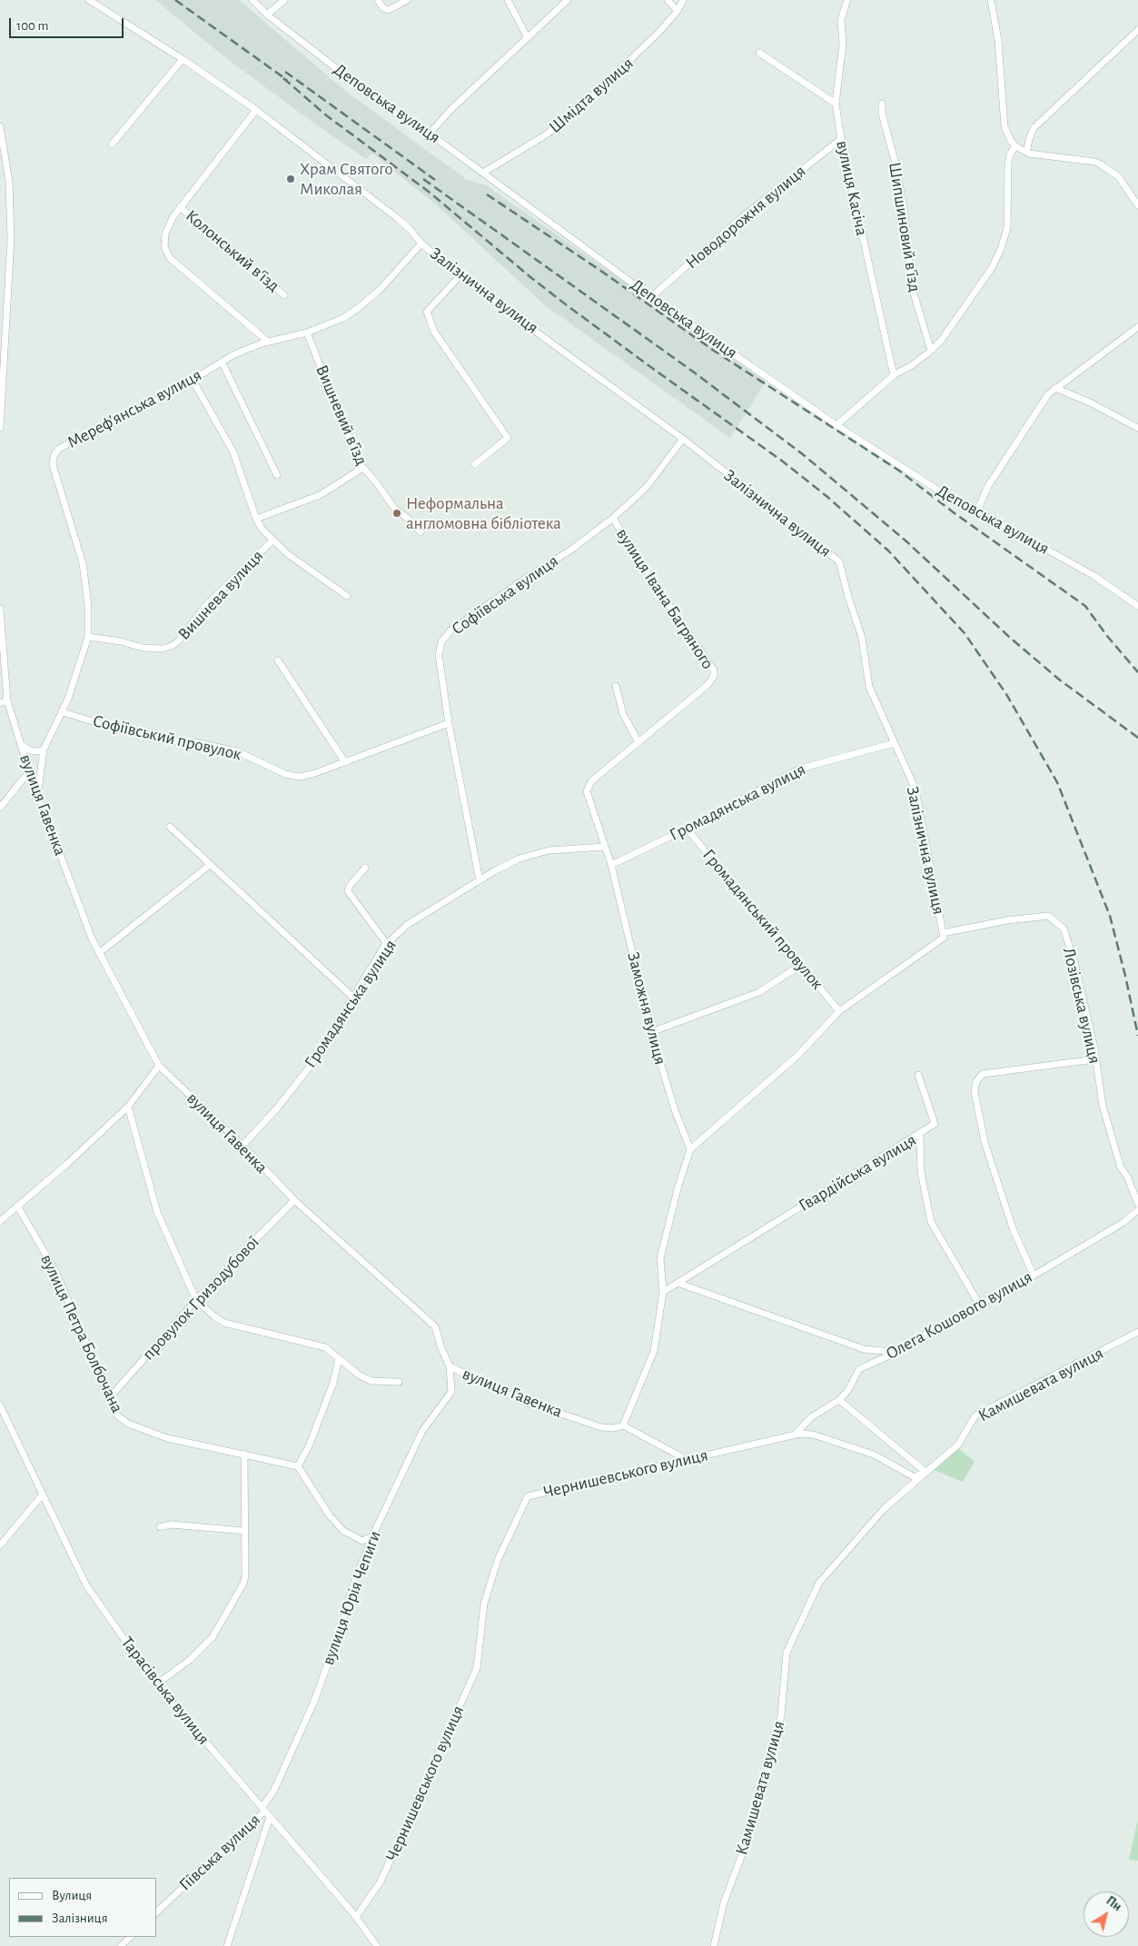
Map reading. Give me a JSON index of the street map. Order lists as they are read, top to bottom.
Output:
{
  "streets": {
    "street": [
      "Шмідта вулиця",
      "Деповська вулиця",
      "вулиця Касіча",
      "Новодорожня вулиця",
      "Шипшиновий в'їзд",
      "Колонський в'їзд",
      "Залізнична вулиця",
      "Мереф'янська вулиця",
      "Вишневий в’їзд",
      "Вишнева вулиця",
      "Софіївська вулиця",
      "вулиця Івана Багряного",
      "Софіївський провулок",
      "Громадянська вулиця",
      "вулиця Гавенка",
      "Громадянський провулок",
      "Лозівська вулиця",
      "Заможня вулиця",
      "Гвардійська вулиця",
      "провулок Гризодубової",
      "Олега Кошового вулиця",
      "вулиця Петра Болбочана",
      "Камишевата вулиця",
      "Чернишевського вулиця",
      "вулиця Юрія Чепиги",
      "Тарасівська вулиця",
      "Гіївська вулиця"
    ]
  },
  "crossings": [
    ["Шмідта вулиця", "Деповська вулиця"],
    ["Деповська вулиця", "Новодорожня вулиця"],
    ["вулиця Касіча", "Новодорожня вулиця"],
    ["Залізнична вулиця", "Мереф'янська вулиця"],
    ["Залізнична вулиця", "Софіївська вулиця"],
    ["Залізнична вулиця", "Громадянська вулиця"],
    ["Залізнична вулиця", "Громадянський провулок"],
    ["Залізнична вулиця", "Лозівська вулиця"],
    ["Залізнична вулиця", "Заможня вулиця"],
    ["Мереф'янська вулиця", "Вишневий в’їзд"],
    ["Мереф'янська вулиця", "Вишнева вулиця"],
    ["Мереф'янська вулиця", "Софіївський провулок"],
    ["Мереф'янська вулиця", "вулиця Гавенка"],
    ["Софіївська вулиця", "вулиця Івана Багряного"],
    ["Софіївська вулиця", "Софіївський провулок"],
    ["Софіївська вулиця", "Громадянська вулиця"],
    ["вулиця Івана Багряного", "Громадянська вулиця"],
    ["вулиця Івана Багряного", "Заможня вулиця"],
    ["Громадянська вулиця", "вулиця Гавенка"],
    ["Громадянська вулиця", "Громадянський провулок"],
    ["Громадянська вулиця", "Заможня вулиця"],
    ["вулиця Гавенка", "провулок Гризодубової"],
    ["вулиця Гавенка", "вулиця Юрія Чепиги"],
    ["Гвардійська вулиця", "Олега Кошового вулиця"],
    ["провулок Гризодубової", "вулиця Петра Болбочана"],
    ["Олега Кошового вулиця", "Чернишевського вулиця"],
    ["Камишевата вулиця", "Чернишевського вулиця"],
    ["Чернишевського вулиця", "Тарасівська вулиця"],
    ["вулиця Юрія Чепиги", "Тарасівська вулиця"],
    ["вулиця Юрія Чепиги", "Гіївська вулиця"],
    ["Тарасівська вулиця", "Гіївська вулиця"]
  ],
  "places": ["Храм Святого Миколая", "Неформальна англомовна бібліотека"],
  "legend": ["Вулиця", "Залізниця"],
  "scale_bar": "100 m",
  "north": "top right"
}
